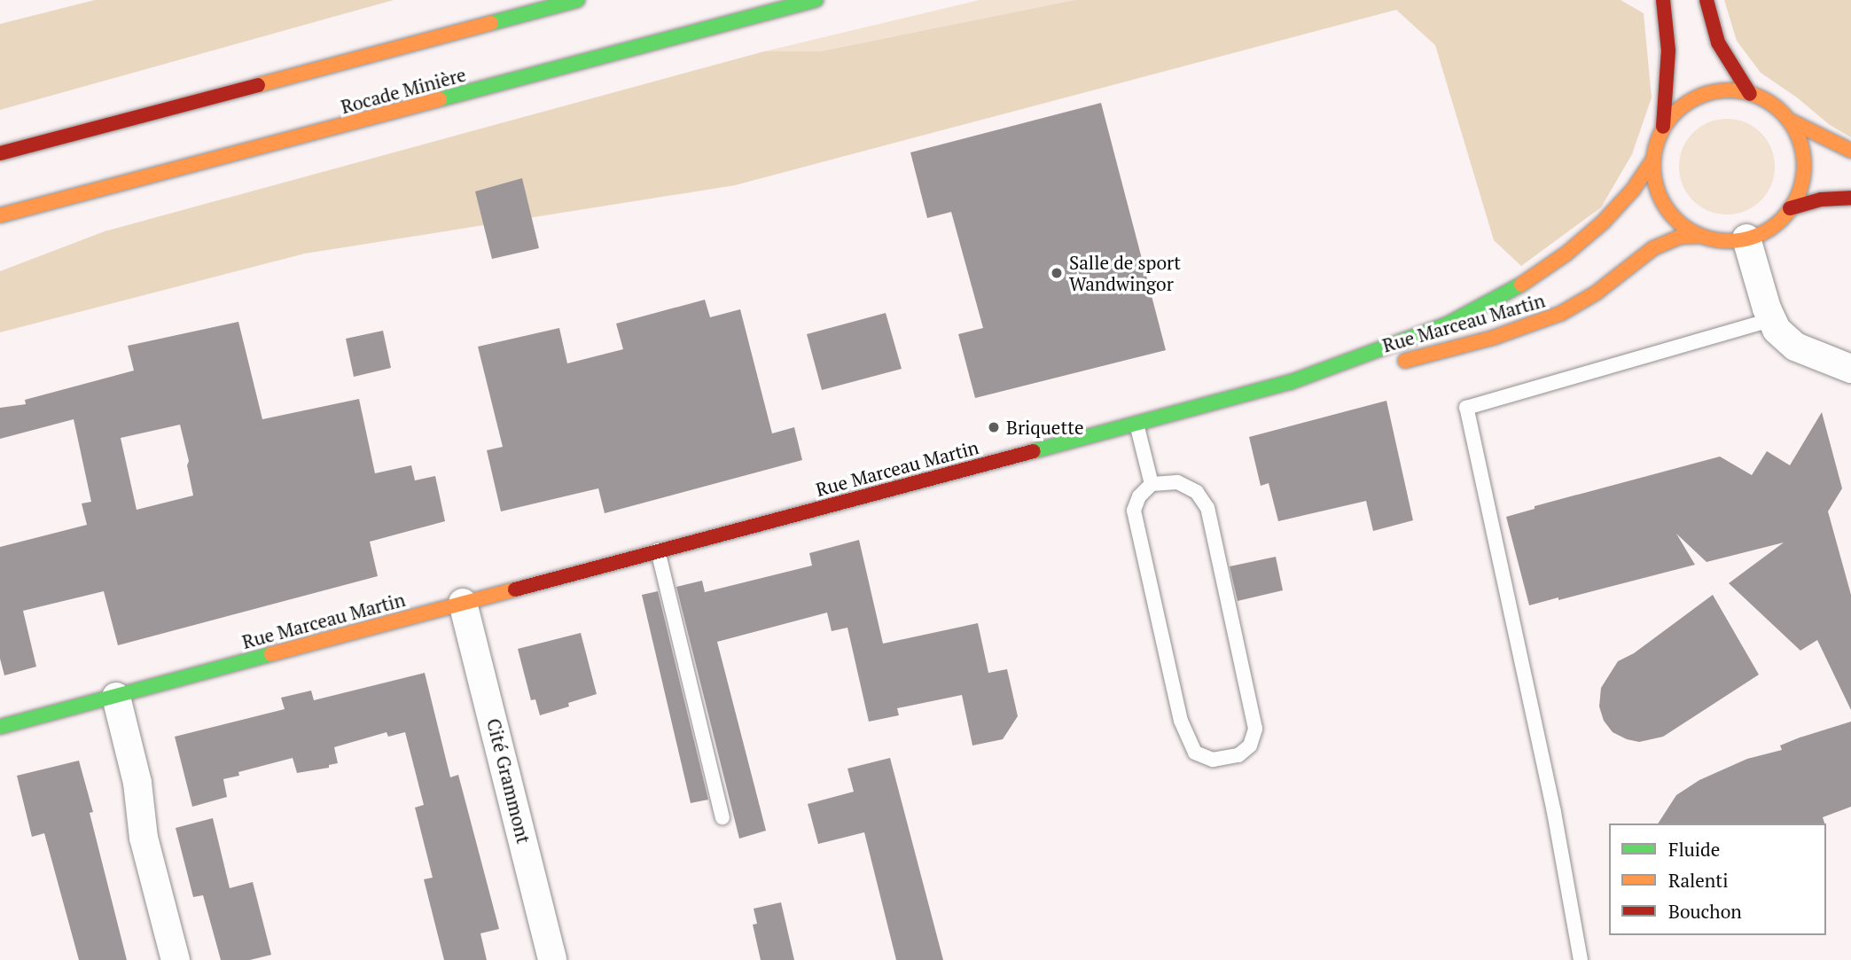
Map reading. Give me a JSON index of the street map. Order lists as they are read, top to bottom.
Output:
{
  "streets": {
    "main road": ["Rocade Minière", "Rue Marceau Martin"],
    "street": ["Cité Grammont"]
  },
  "crossings": [
    ["Rue Marceau Martin", "Cité Grammont"]
  ],
  "places": ["Salle de sport Wandwingor", "Briquette"],
  "legend": ["Fluide", "Ralenti", "Bouchon"]
}
